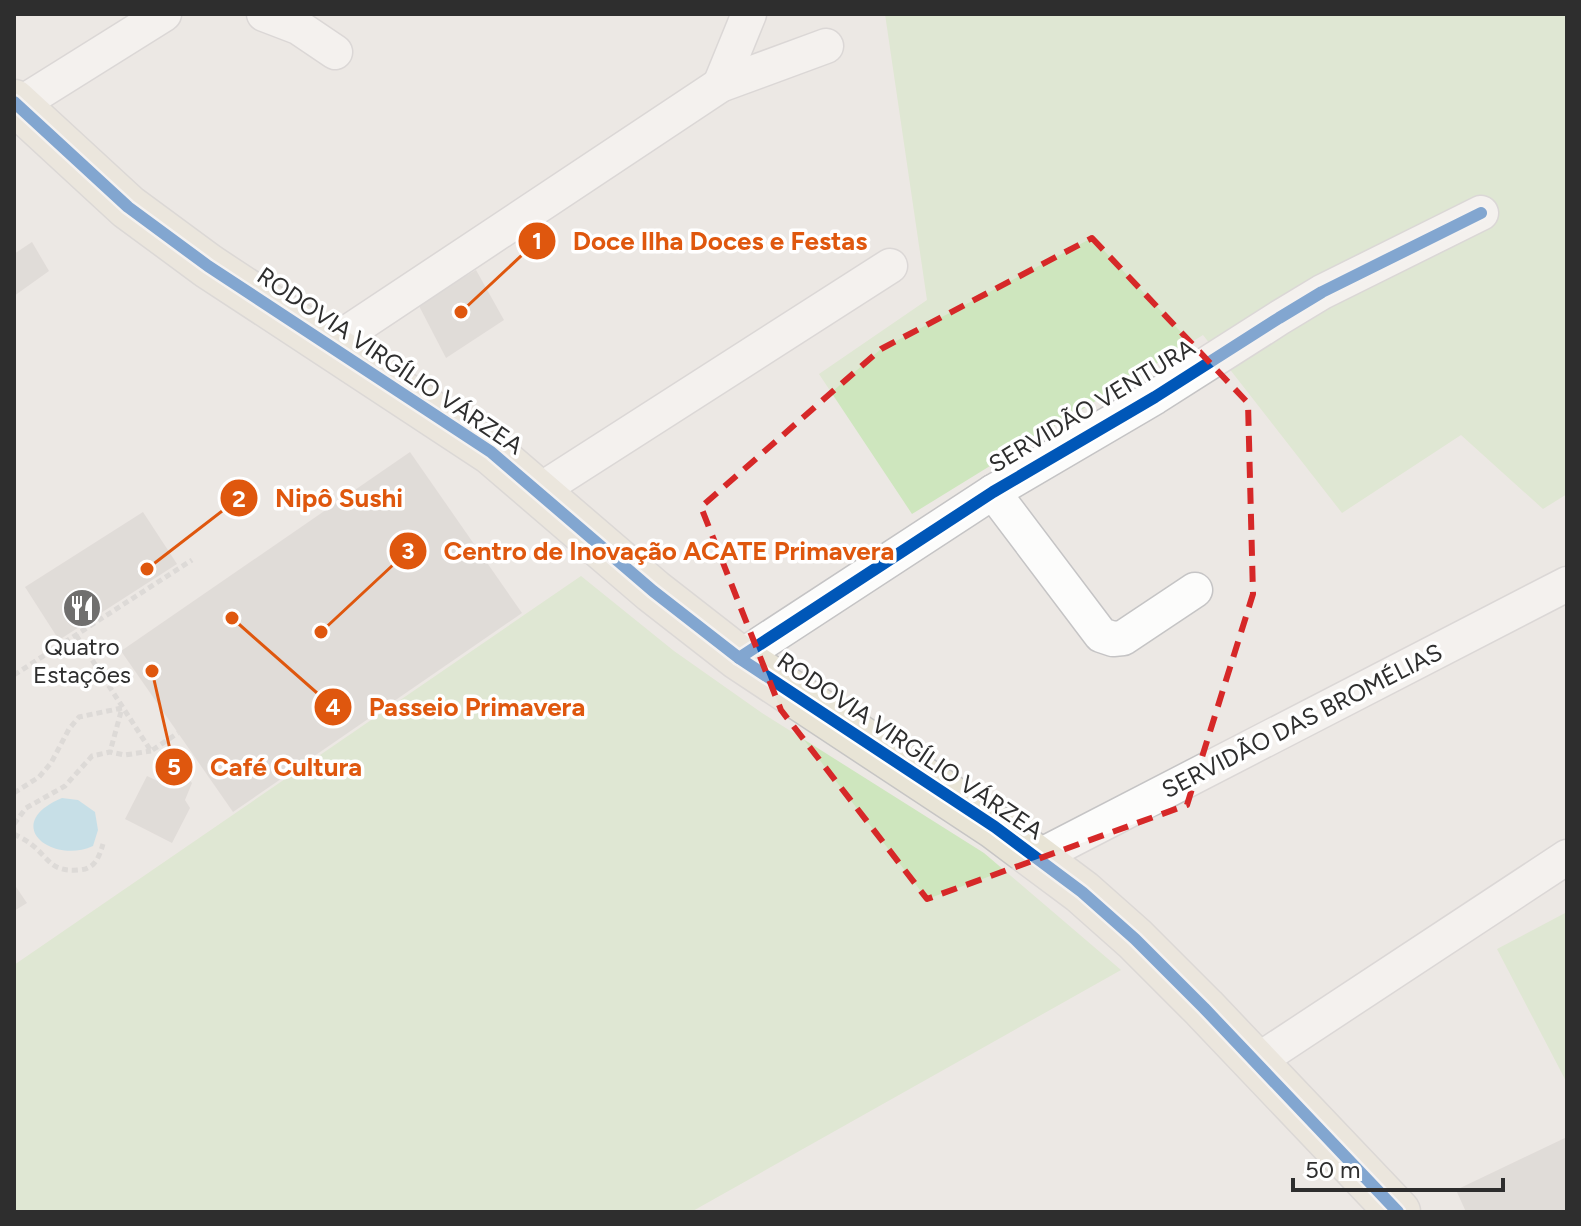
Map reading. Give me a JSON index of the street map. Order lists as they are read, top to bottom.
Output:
{
  "streets": {
    "main road": ["RODOVIA VIRGÍLIO VÁRZEA"],
    "street": ["SERVIDÃO VENTURA", "SERVIDÃO DAS BROMÉLIAS"]
  },
  "crossings": [
    ["RODOVIA VIRGÍLIO VÁRZEA", "SERVIDÃO VENTURA"],
    ["RODOVIA VIRGÍLIO VÁRZEA", "SERVIDÃO DAS BROMÉLIAS"]
  ],
  "places": {
    "other": [
      "Doce Ilha Doces e Festas",
      "Nipô Sushi",
      "Passeio Primavera",
      "Centro de Inovação ACATE Primavera",
      "Café Cultura"
    ],
    "restaurant": ["Quatro Estações"]
  },
  "scale_bar": "50 m"
}
